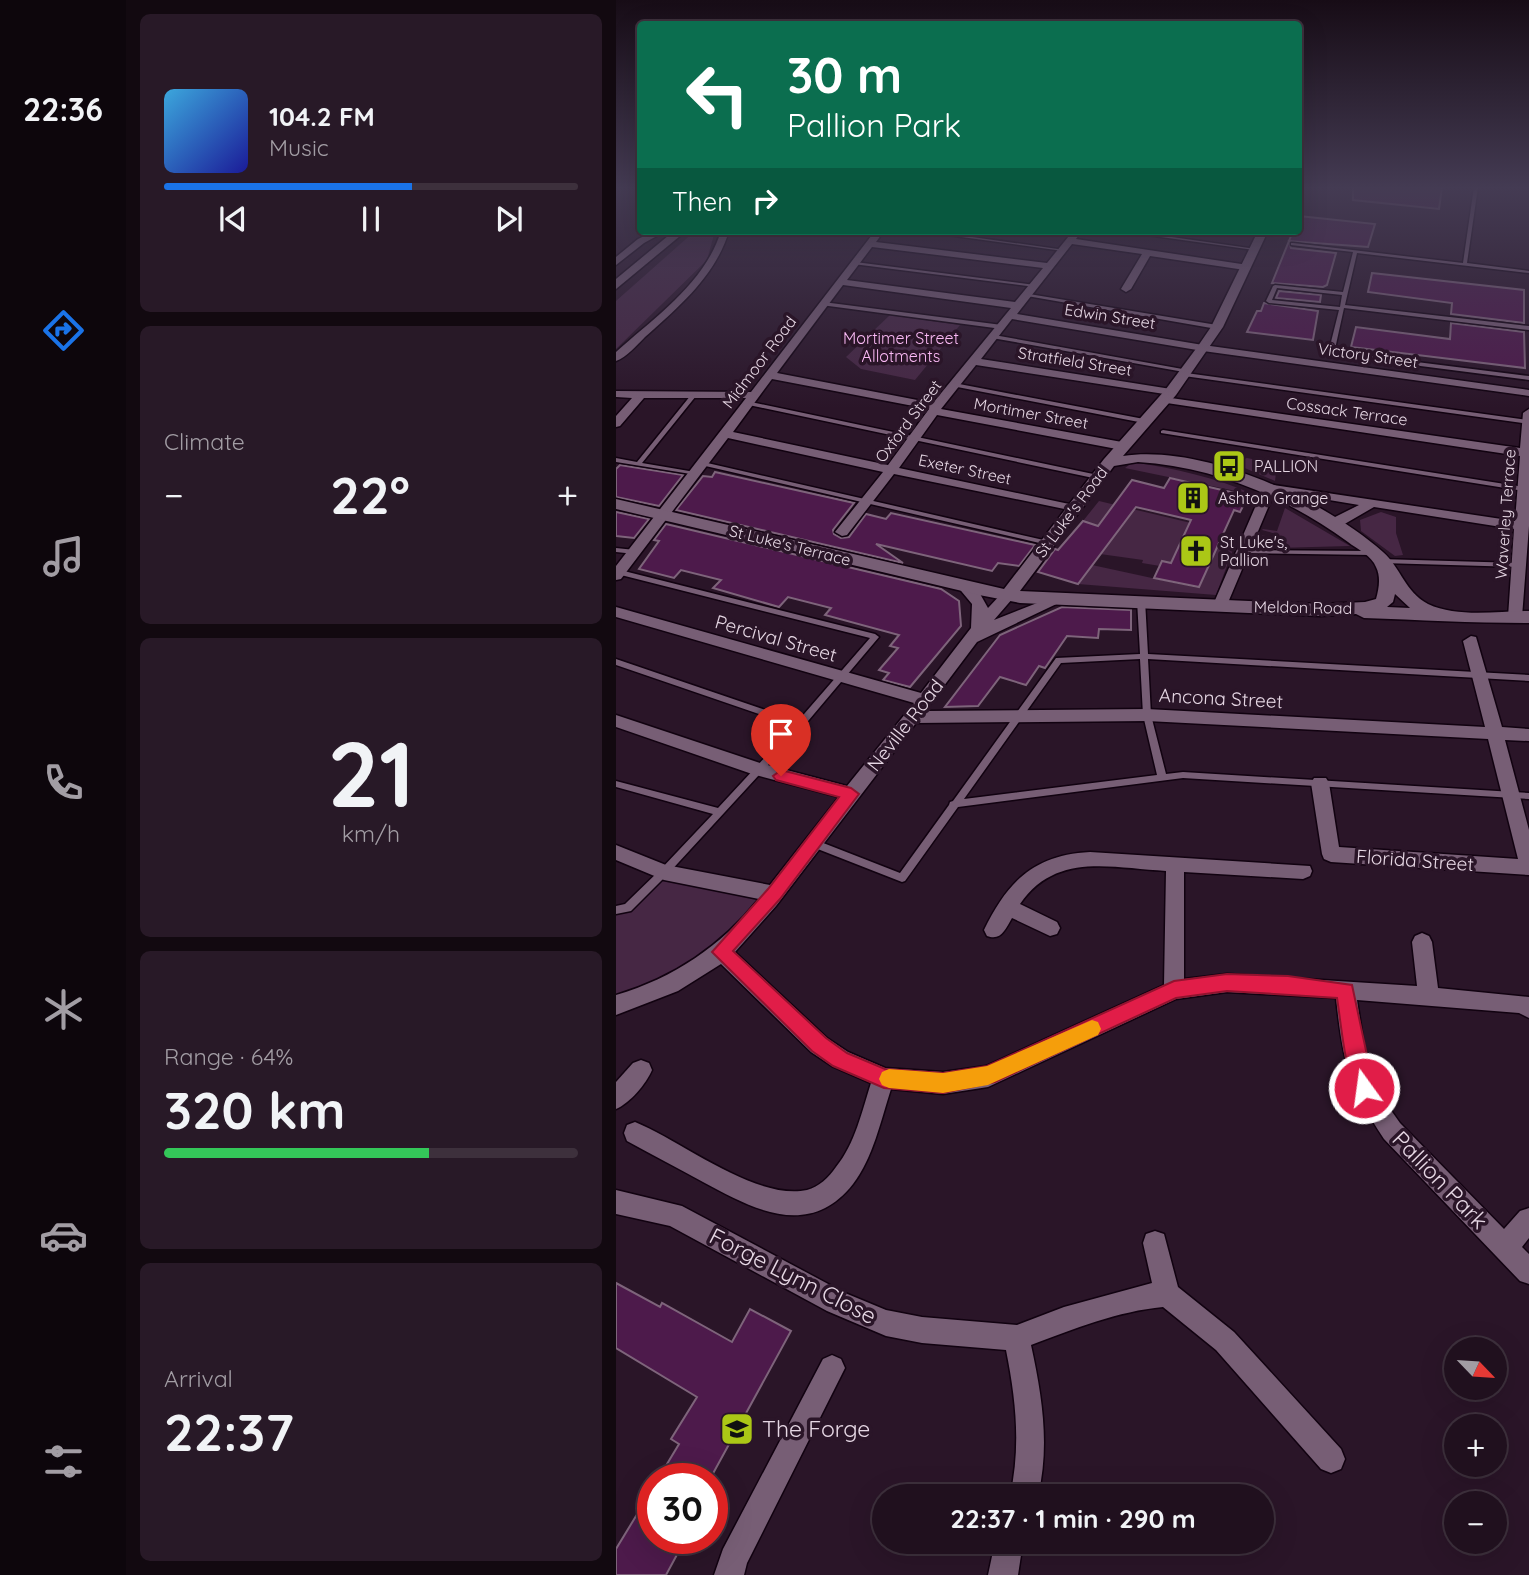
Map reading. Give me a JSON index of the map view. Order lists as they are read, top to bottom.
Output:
{
  "streets": {
    "street": [
      "Edwin Street",
      "Victory Street",
      "Stratfield Street",
      "Midmoor Road",
      "Cossack Terrace",
      "Mortimer Street",
      "Oxford Street",
      "Exeter Street",
      "St Luke's Road",
      "Waverley Terrace",
      "St Luke's Terrace",
      "Meldon Road",
      "Percival Street",
      "Ancona Street",
      "Neville Road",
      "Florida Street",
      "Pallion Park",
      "Forge Lynn Close"
    ]
  },
  "crossings": [
    ["Edwin Street", "Victory Street"],
    ["Edwin Street", "Midmoor Road"],
    ["Edwin Street", "Oxford Street"],
    ["Edwin Street", "St Luke's Road"],
    ["Victory Street", "St Luke's Road"],
    ["Stratfield Street", "Cossack Terrace"],
    ["Stratfield Street", "Oxford Street"],
    ["Stratfield Street", "St Luke's Road"],
    ["Midmoor Road", "Mortimer Street"],
    ["Midmoor Road", "Exeter Street"],
    ["Midmoor Road", "St Luke's Terrace"],
    ["Cossack Terrace", "St Luke's Road"],
    ["Cossack Terrace", "Waverley Terrace"],
    ["Mortimer Street", "Oxford Street"],
    ["Mortimer Street", "St Luke's Road"],
    ["Oxford Street", "Exeter Street"],
    ["Exeter Street", "St Luke's Road"],
    ["St Luke's Road", "Meldon Road"],
    ["St Luke's Road", "Neville Road"],
    ["St Luke's Terrace", "Meldon Road"],
    ["Meldon Road", "Neville Road"],
    ["Percival Street", "Neville Road"],
    ["Ancona Street", "Neville Road"]
  ],
  "parks": ["Mortimer Street Allotments"],
  "places": {
    "bus stop": ["PALLION"],
    "building": ["Ashton Grange"],
    "church": ["St Luke's, Pallion"],
    "school or university": ["The Forge"]
  },
  "north": "bottom right",
  "page": {
    "tabs": "22:36",
    "turn": ["30 m", "Pallion Park"],
    "song": ["104.2 FM", "Music"],
    "then": "Then",
    "tile": [
      "Climate",
      ["21", "km/h"],
      ["Range · 64%", "320 km"],
      ["Arrival", "22:37"]
    ],
    "heat": ["−", "22°", "+"],
    "map_buttons": ["+", "−"],
    "limit": "30",
    "trip": "22:37 · 1 min · 290 m"
  }
}
